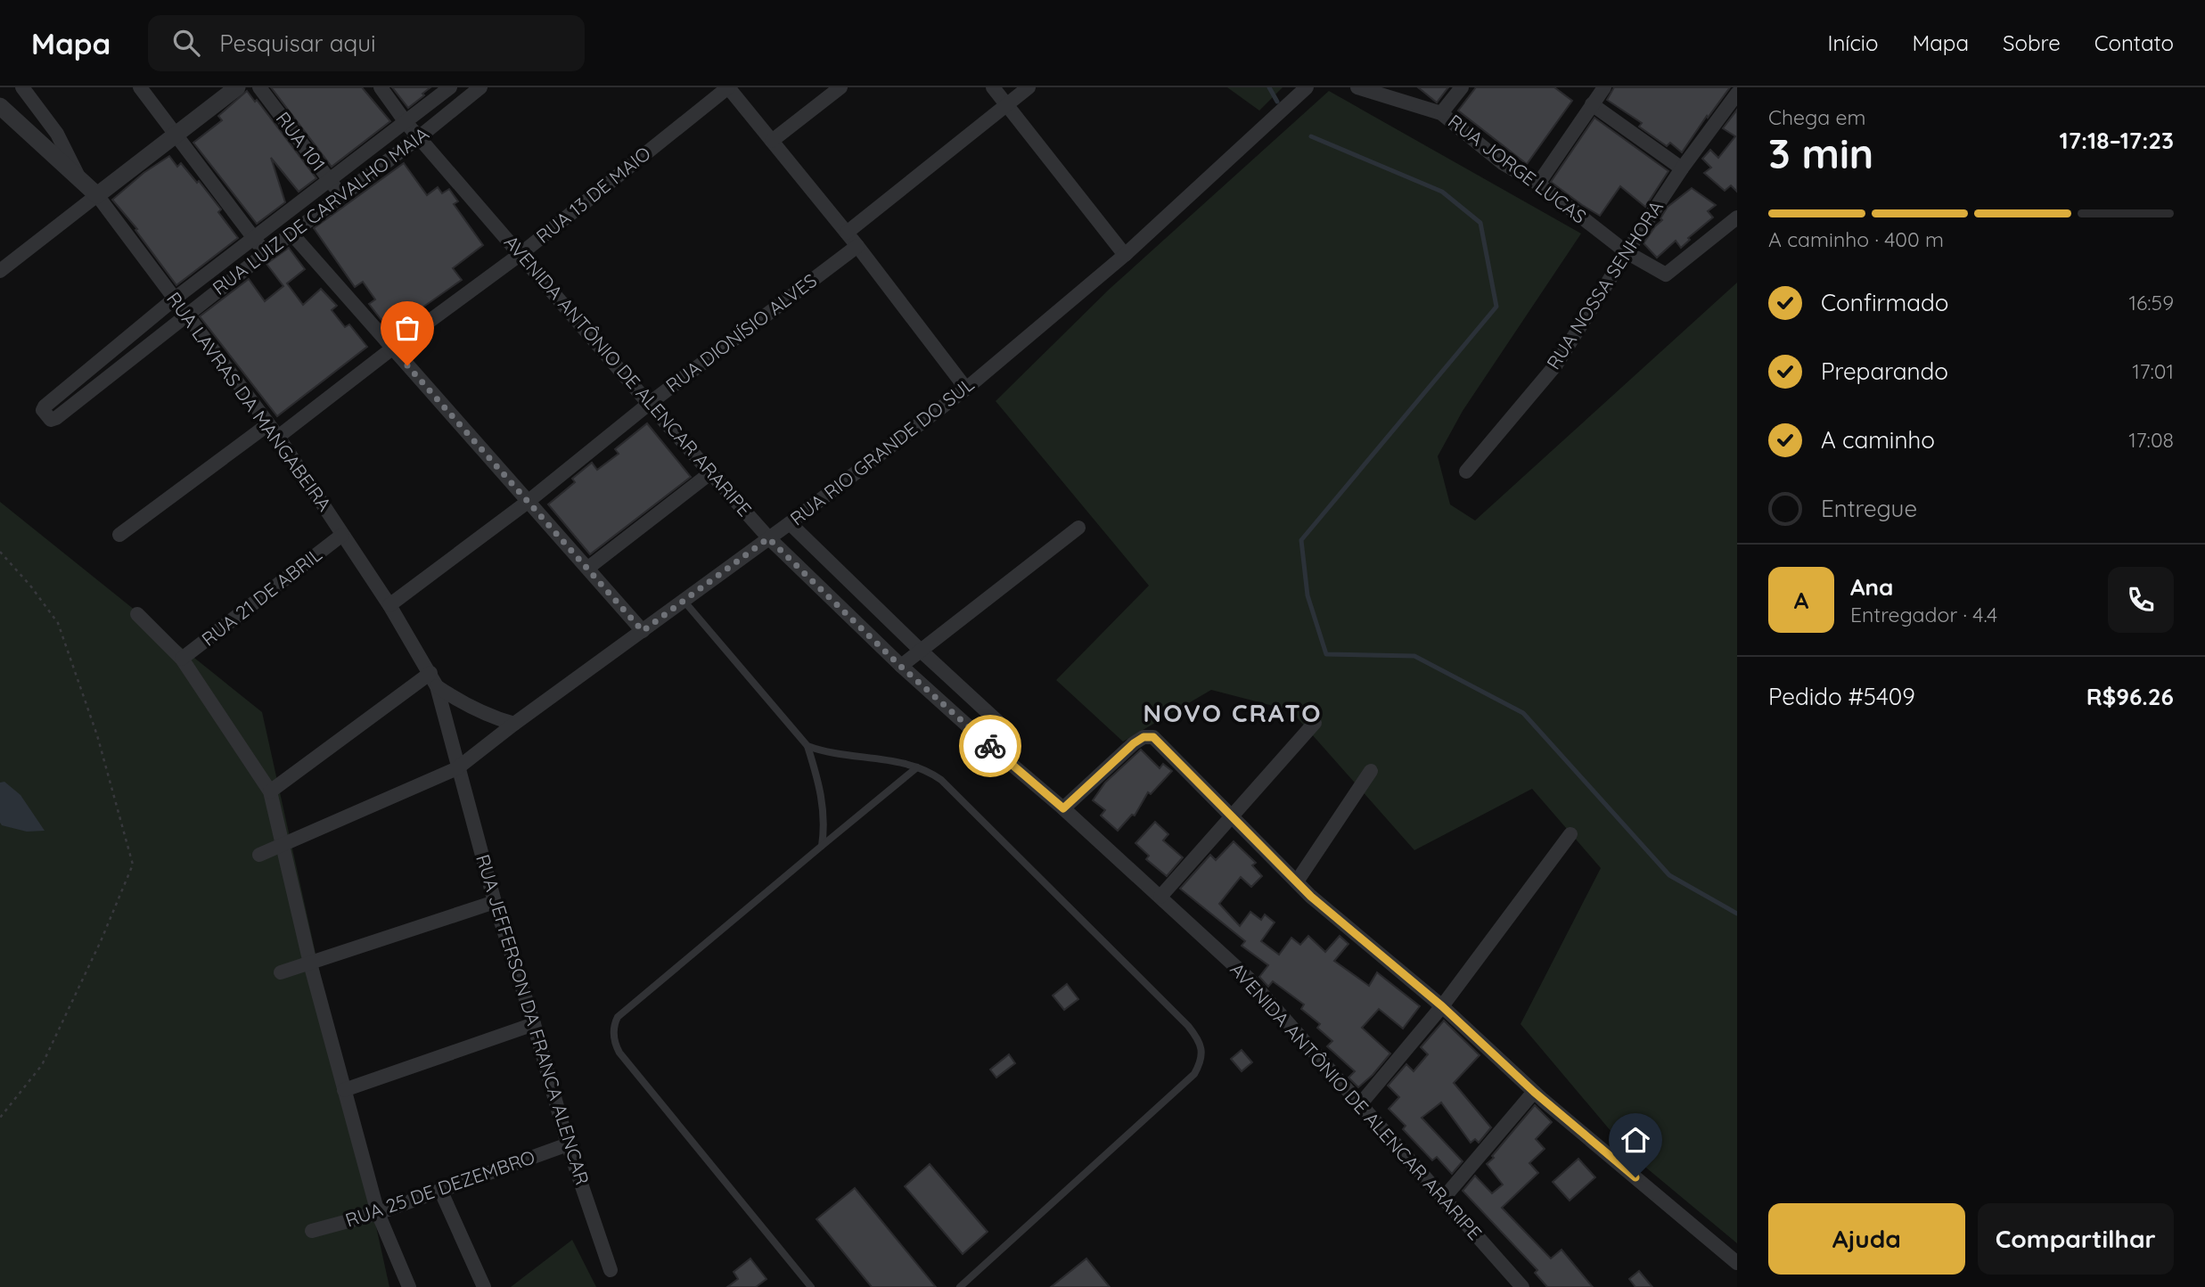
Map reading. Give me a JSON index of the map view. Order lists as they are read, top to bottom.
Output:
{
  "streets": {
    "street": [
      "RUA 101",
      "RUA JORGE LUCAS",
      "RUA 13 DE MAIO",
      "RUA LUIZ DE CARVALHO MAIA",
      "RUA NOSSA SENHORA",
      "RUA DIONÍSIO ALVES",
      "AVENIDA ANTÔNIO DE ALENCAR ARARIPE",
      "RUA LAVRAS DA MANGABEIRA",
      "RUA RIO GRANDE DO SUL",
      "RUA 21 DE ABRIL",
      "RUA JEFFERSON DA FRANCA ALENCAR",
      "RUA 25 DE DEZEMBRO"
    ]
  },
  "crossings": [
    ["RUA 101", "RUA LUIZ DE CARVALHO MAIA"],
    ["RUA JORGE LUCAS", "RUA NOSSA SENHORA"],
    ["RUA 13 DE MAIO", "AVENIDA ANTÔNIO DE ALENCAR ARARIPE"],
    ["RUA 13 DE MAIO", "RUA LAVRAS DA MANGABEIRA"],
    ["RUA LUIZ DE CARVALHO MAIA", "AVENIDA ANTÔNIO DE ALENCAR ARARIPE"],
    ["RUA LUIZ DE CARVALHO MAIA", "RUA LAVRAS DA MANGABEIRA"],
    ["RUA DIONÍSIO ALVES", "AVENIDA ANTÔNIO DE ALENCAR ARARIPE"],
    ["RUA DIONÍSIO ALVES", "RUA LAVRAS DA MANGABEIRA"],
    ["AVENIDA ANTÔNIO DE ALENCAR ARARIPE", "RUA RIO GRANDE DO SUL"],
    ["RUA LAVRAS DA MANGABEIRA", "RUA RIO GRANDE DO SUL"],
    ["RUA LAVRAS DA MANGABEIRA", "RUA 21 DE ABRIL"],
    ["RUA LAVRAS DA MANGABEIRA", "RUA JEFFERSON DA FRANCA ALENCAR"],
    ["RUA RIO GRANDE DO SUL", "RUA JEFFERSON DA FRANCA ALENCAR"],
    ["RUA JEFFERSON DA FRANCA ALENCAR", "RUA 25 DE DEZEMBRO"]
  ],
  "districts": ["NOVO CRATO"],
  "page": {
    "header": "Mapa",
    "search": "Pesquisar aqui",
    "nav": [
      "Início",
      "Mapa",
      "Sobre",
      "Contato"
    ],
    "heading": ["3 min", "Chega em", "17:18–17:23"],
    "panel": [
      "Ana",
      "Entregador · 4.4",
      "Pedido #5409",
      "R$96.26"
    ],
    "bar": "A caminho · 400 m",
    "list": [
      ["Confirmado", "16:59"],
      ["Preparando", "17:01"],
      ["A caminho", "17:08"],
      "Entregue"
    ],
    "round": "A",
    "buttons": ["Ajuda", "Compartilhar"]
  }
}
